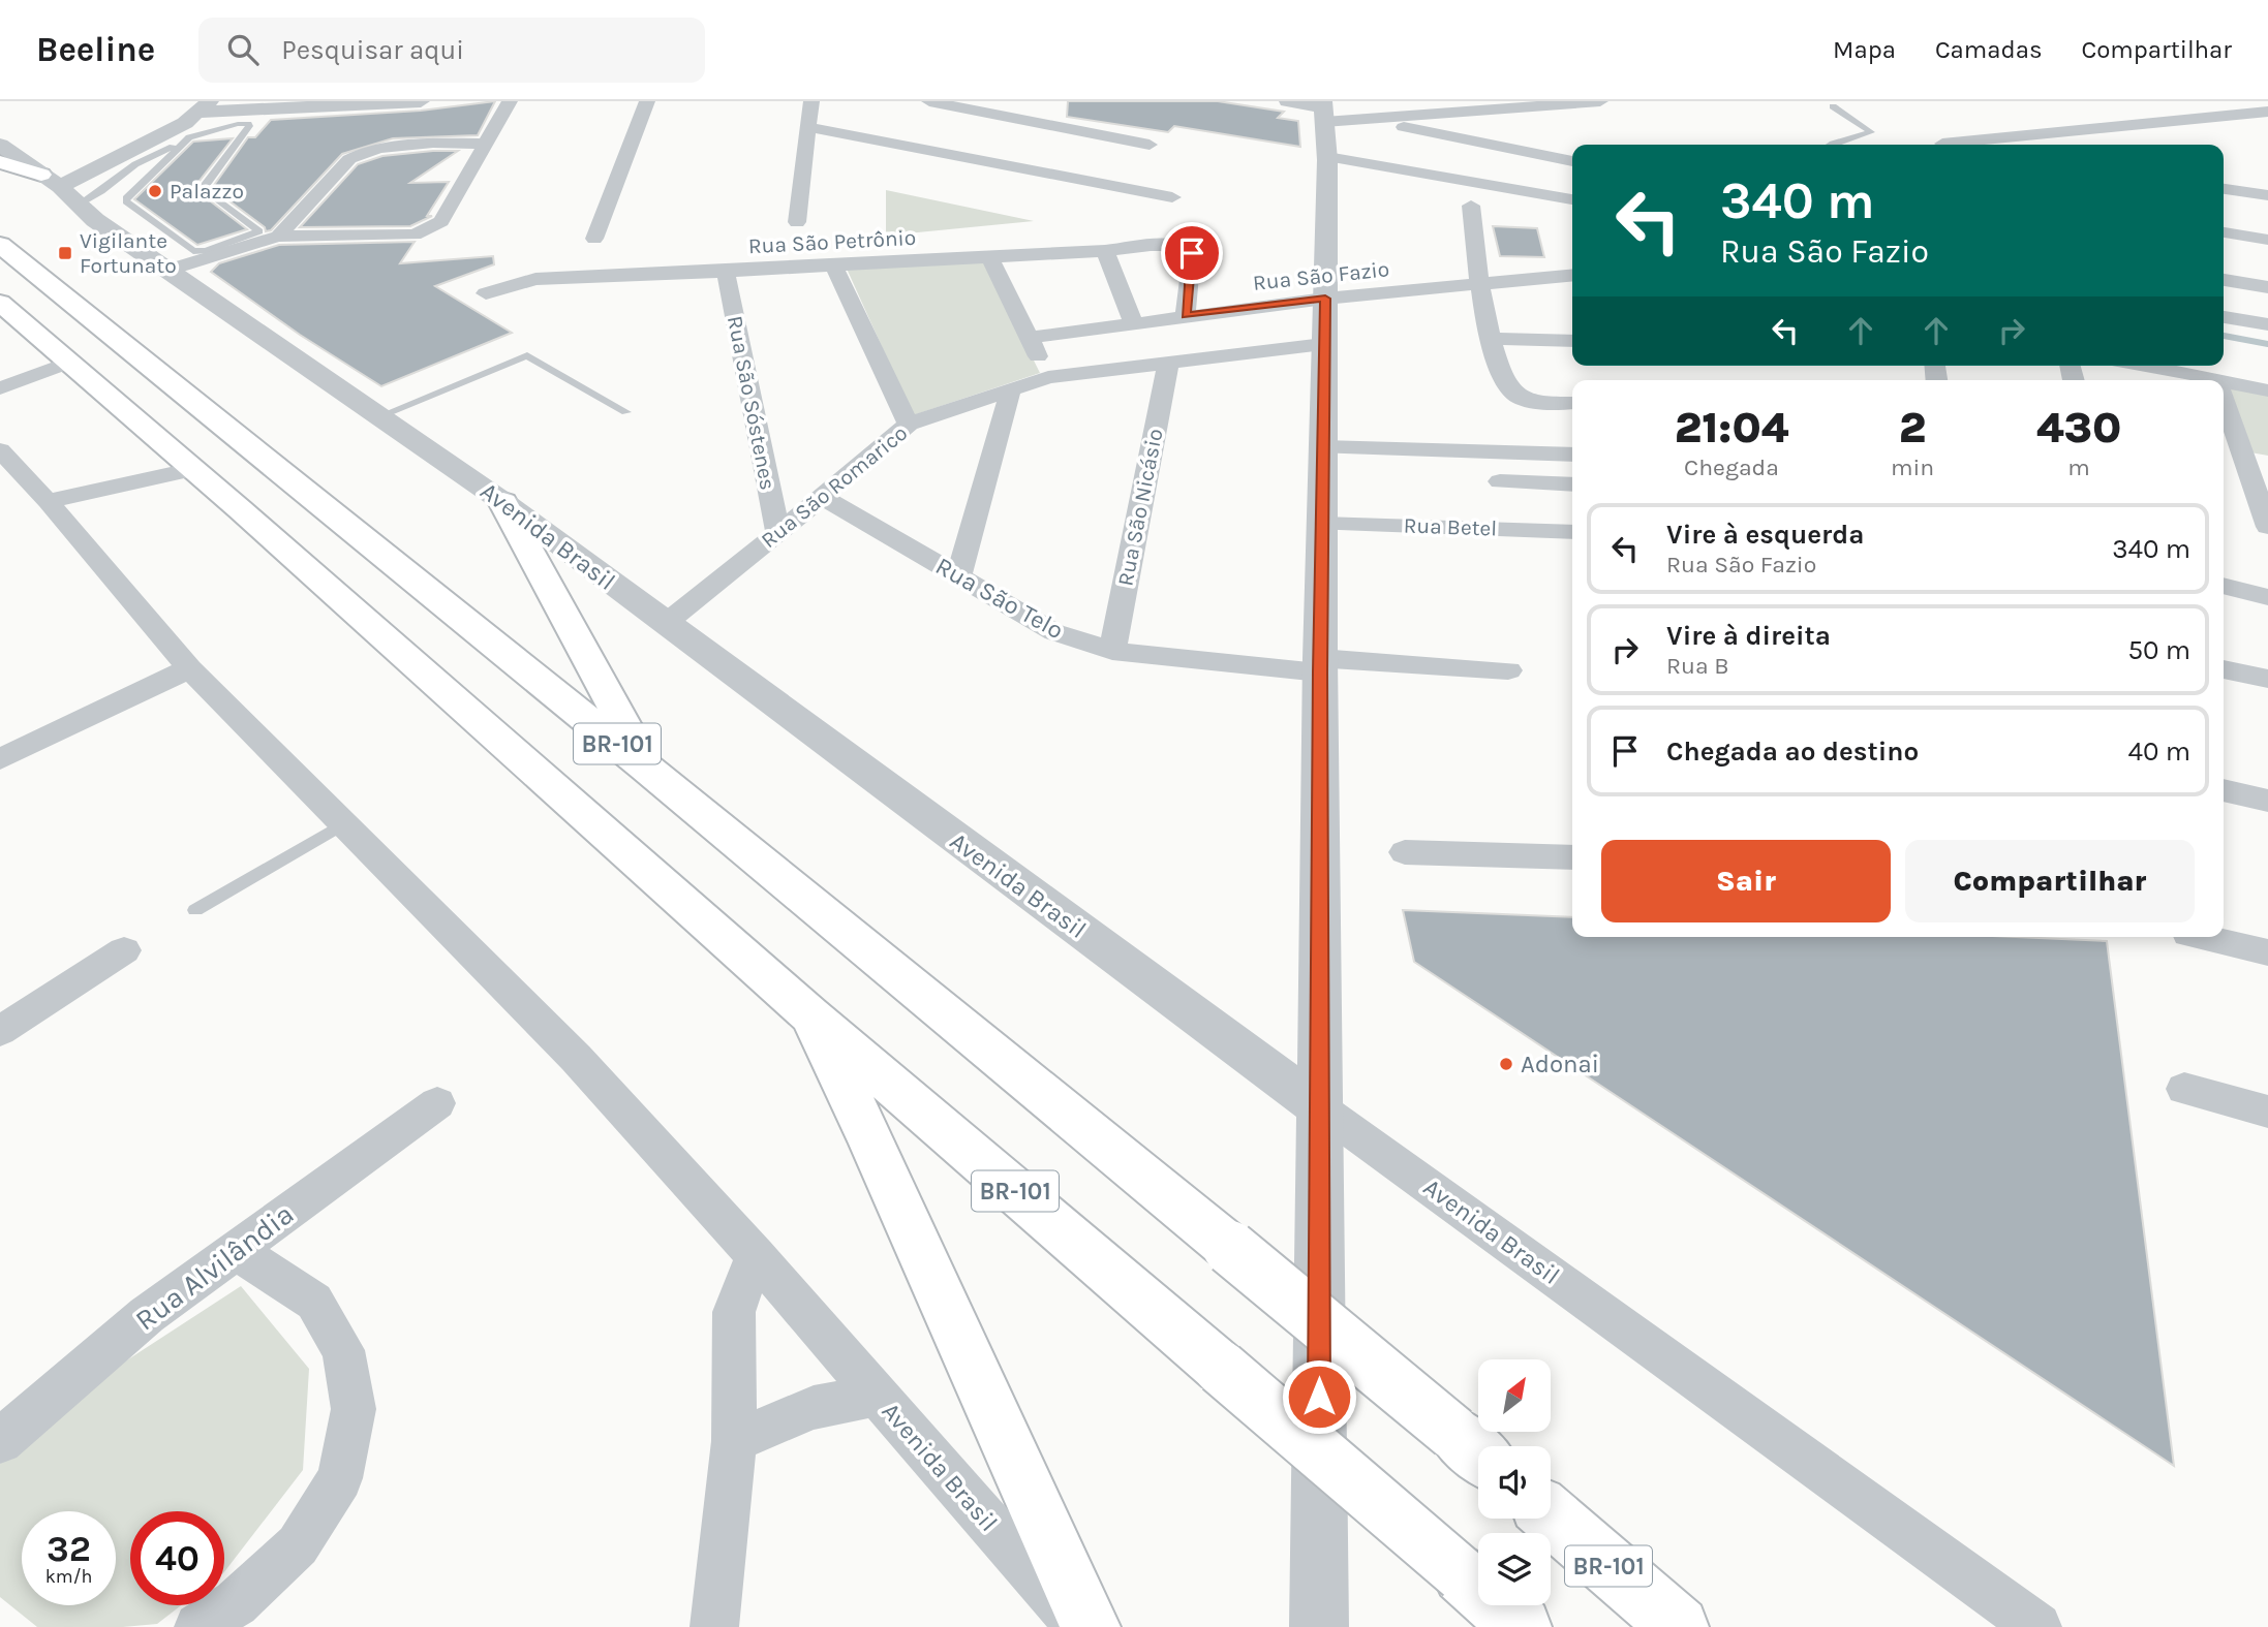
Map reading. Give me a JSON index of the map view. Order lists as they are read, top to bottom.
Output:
{
  "streets": {
    "highway": ["BR-101"],
    "street": [
      "Rua São Petrônio",
      "Rua São Fazio",
      "Rua São Sóstenes",
      "Rua São Romarico",
      "Rua São Nicásio",
      "Rua Betel",
      "Avenida Brasil",
      "Rua São Telo",
      "Rua Alvilândia"
    ]
  },
  "crossings": [
    ["Rua São Petrônio", "Rua São Fazio"],
    ["Rua São Petrônio", "Rua São Sóstenes"],
    ["Rua São Sóstenes", "Rua São Romarico"],
    ["Rua São Romarico", "Rua São Nicásio"],
    ["Rua São Romarico", "Avenida Brasil"],
    ["Rua São Romarico", "Rua São Telo"],
    ["Rua São Nicásio", "Rua São Telo"]
  ],
  "places": {
    "other": ["Palazzo", "Adonai"],
    "transit": ["Vigilante Fortunato"]
  },
  "north": "top right",
  "page": {
    "header": "Beeline",
    "search": "Pesquisar aqui",
    "nav": ["Mapa", "Camadas", "Compartilhar"],
    "turn": ["340 m", "Rua São Fazio"],
    "eta": [
      "21:04",
      "Chegada",
      "2",
      "min",
      "430",
      "m"
    ],
    "list": [
      {
        "name": "Vire à esquerda",
        "note": "Rua São Fazio",
        "value": "340 m"
      },
      {
        "name": "Vire à direita",
        "note": "Rua B",
        "value": "50 m"
      },
      {
        "name": "Chegada ao destino",
        "value": "40 m"
      }
    ],
    "buttons": ["Sair", "Compartilhar"],
    "speed": "32 km/h",
    "limit": "40"
  }
}
